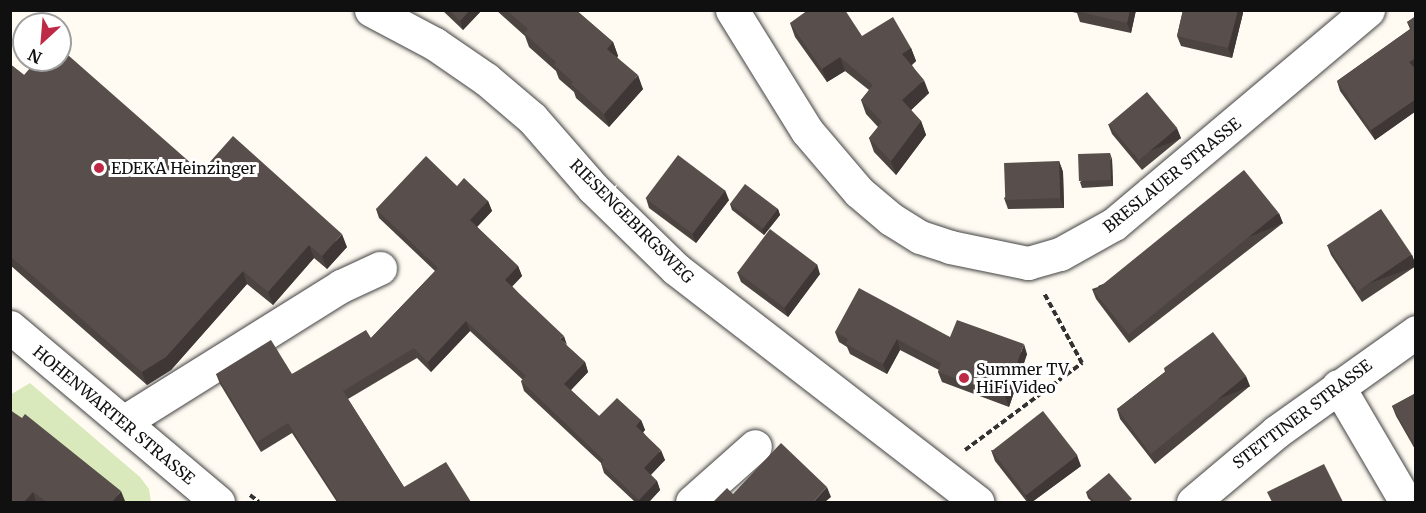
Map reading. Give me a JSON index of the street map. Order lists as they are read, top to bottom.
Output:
{
  "streets": {
    "street": [
      "BRESLAUER STRASSE",
      "RIESENGEBIRGSWEG",
      "STETTINER STRASSE",
      "HOHENWARTER STRASSE"
    ]
  },
  "places": ["EDEKA Heinzinger", "Summer TV HiFi Video"],
  "north": "bottom left"
}
